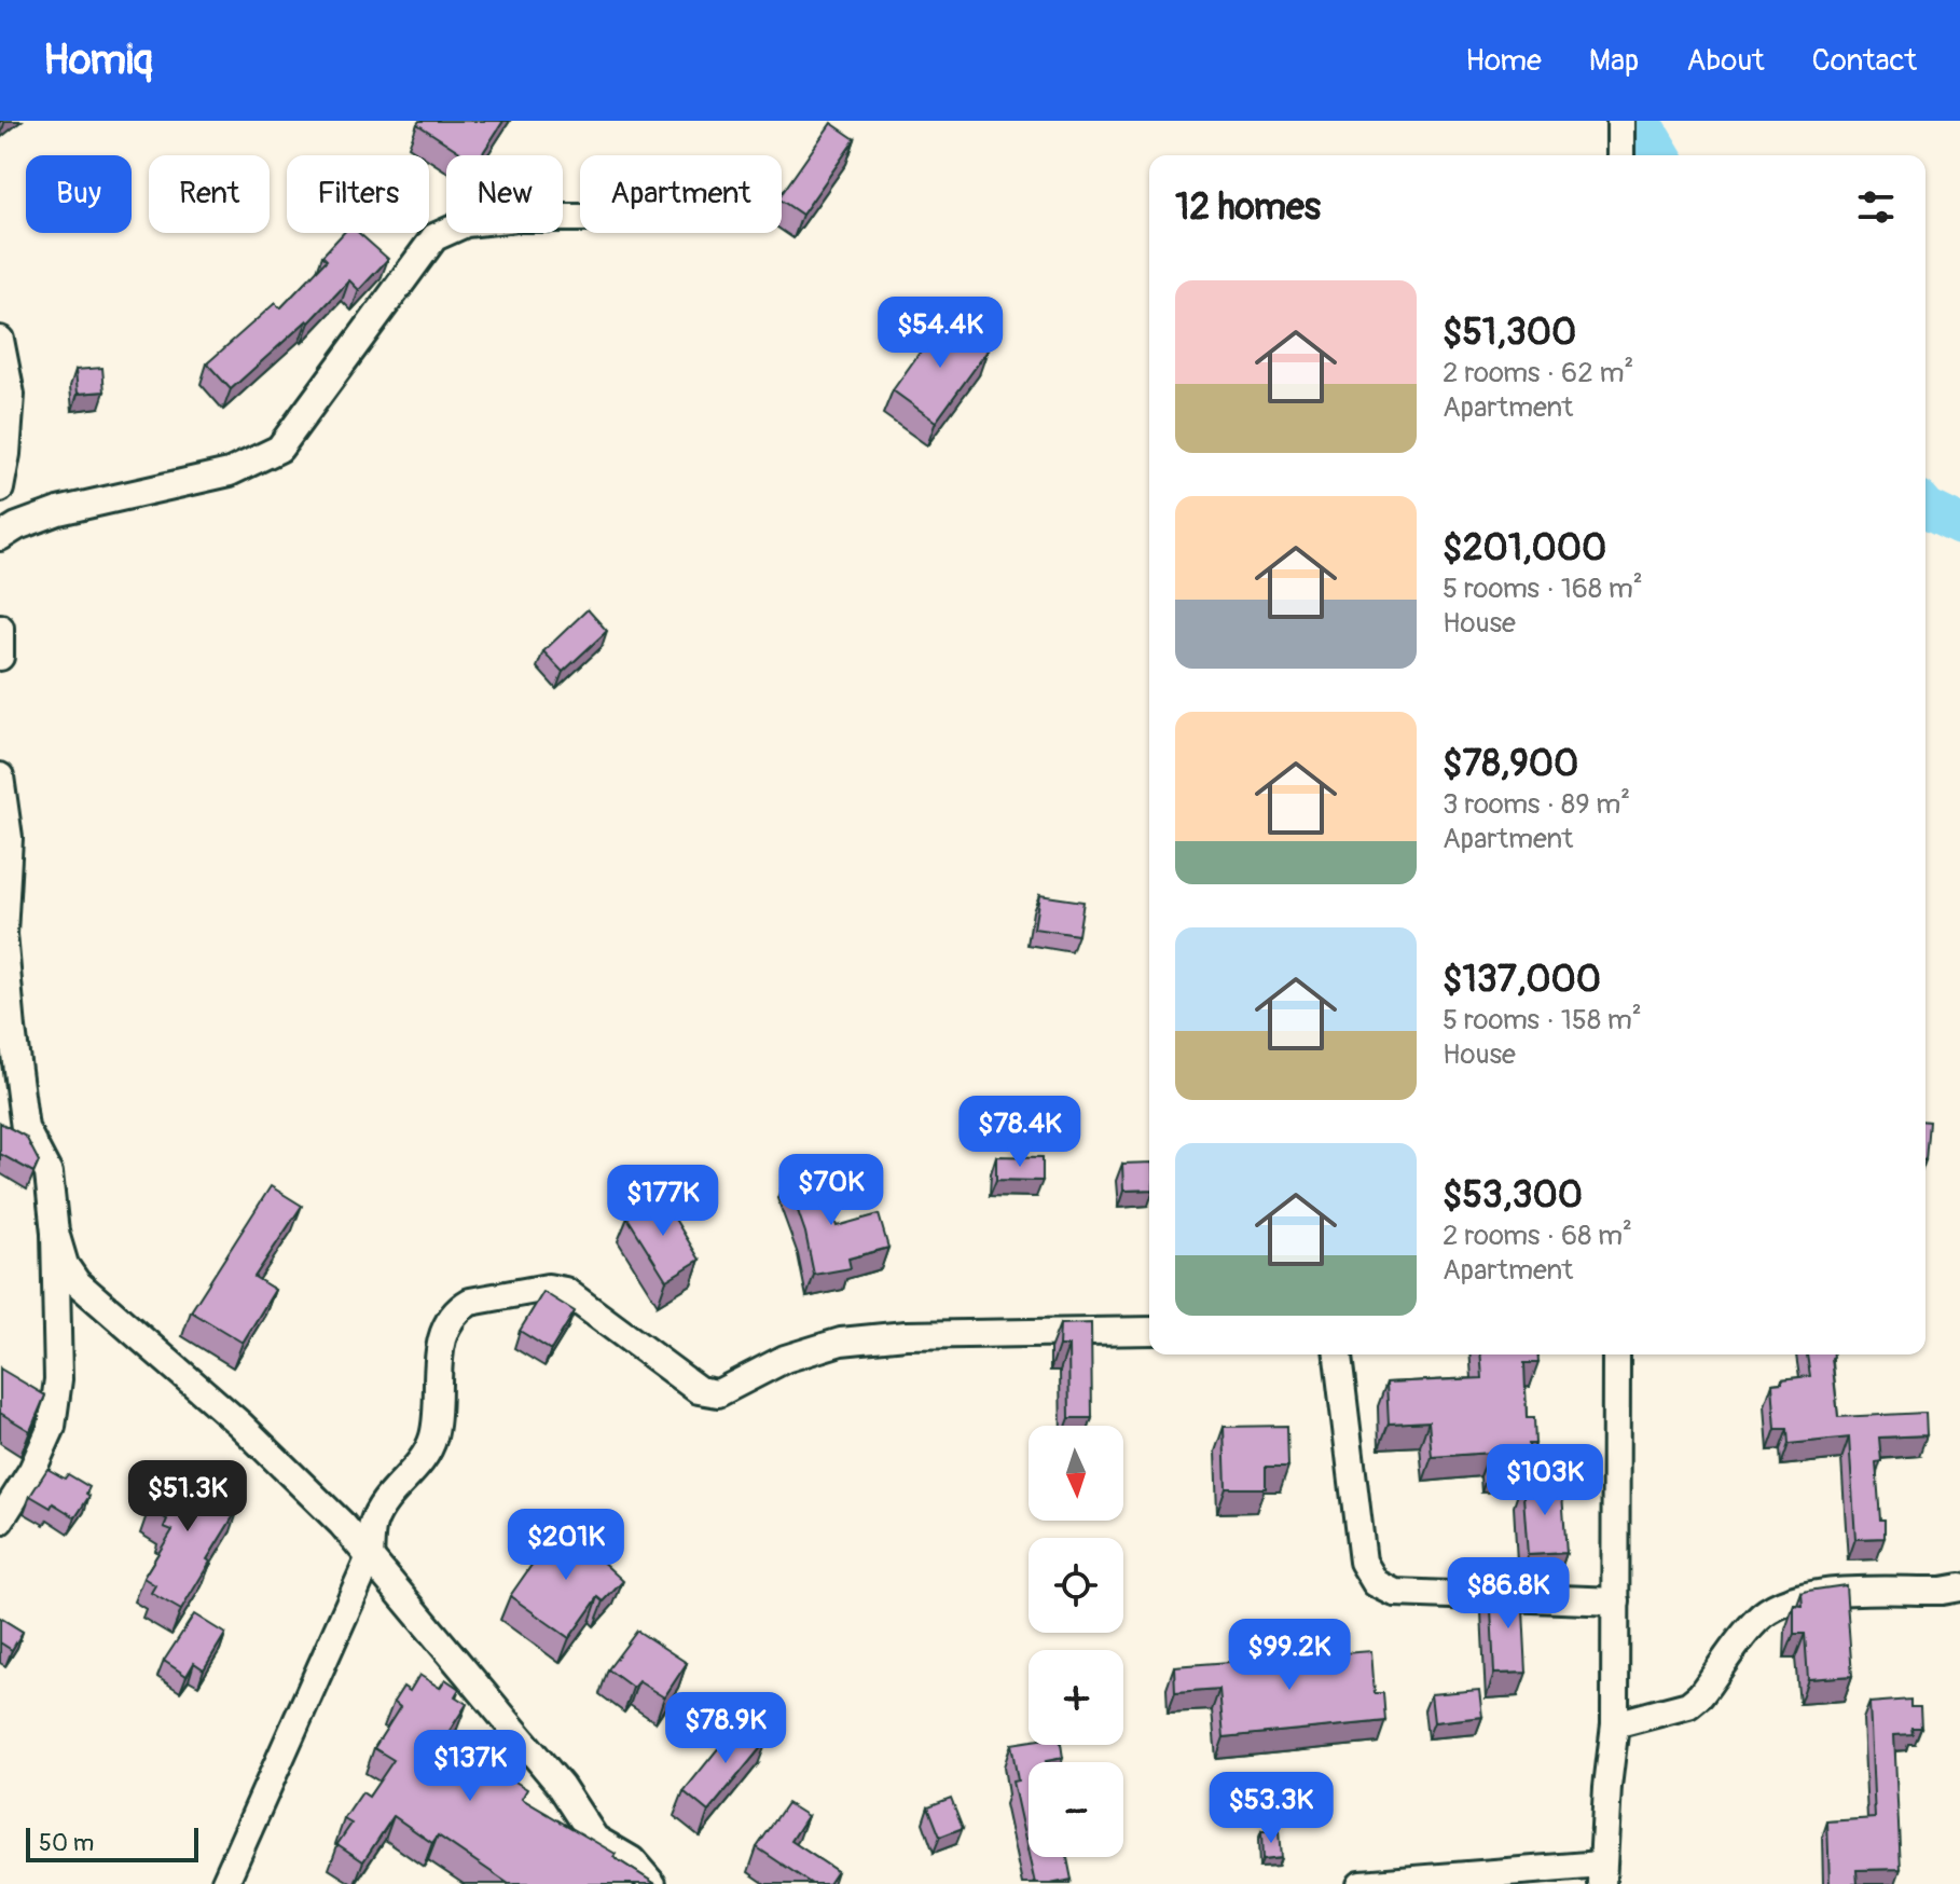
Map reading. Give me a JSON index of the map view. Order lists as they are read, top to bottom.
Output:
{
  "scale_bar": "50 m",
  "north": "bottom",
  "page": {
    "header": "Homiq",
    "nav": [
      "Home",
      "Map",
      "About",
      "Contact"
    ],
    "chip": [
      "Buy",
      "Rent",
      "Filters",
      "New",
      "Apartment"
    ],
    "heading": "12 homes",
    "list": [
      {
        "name": "$51,300",
        "note": "2 rooms · 62 m² · Apartment"
      },
      {
        "name": "$201,000",
        "note": "5 rooms · 168 m² · House"
      },
      {
        "name": "$78,900",
        "note": "3 rooms · 89 m² · Apartment"
      },
      {
        "name": "$137,000",
        "note": "5 rooms · 158 m² · House"
      },
      {
        "name": "$53,300",
        "note": "2 rooms · 68 m² · Apartment"
      }
    ],
    "price": [
      "$54.4K",
      "$78.4K",
      "$70K",
      "$177K",
      "$103K",
      "$51.3K",
      "$201K",
      "$86.8K",
      "$99.2K",
      "$78.9K",
      "$137K",
      "$53.3K"
    ],
    "map_buttons": ["+", "−"],
    "scale": "50 m"
  }
}
